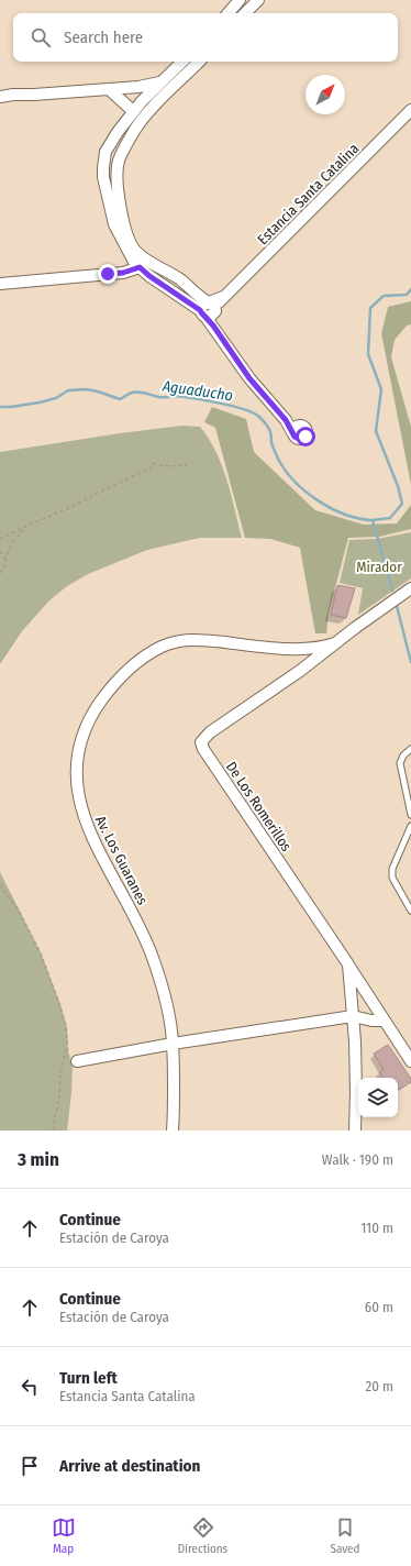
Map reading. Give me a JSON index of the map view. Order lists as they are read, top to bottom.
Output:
{
  "streets": {
    "street": ["Estancia Santa Catalina", "De Los Romerillos", "Av. Los Guaranes"]
  },
  "crossings": [
    ["De Los Romerillos", "Av. Los Guaranes"]
  ],
  "water": ["Aguaducho"],
  "parks": ["Mirador"],
  "north": "top right",
  "page": {
    "search": "Search here",
    "heading": ["3 min", "Walk · 190 m"],
    "list": [
      ["Continue", "Estación de Caroya", "110 m"],
      ["Continue", "Estación de Caroya", "60 m"],
      ["Turn left", "Estancia Santa Catalina", "20 m"],
      "Arrive at destination"
    ],
    "nav": ["Map", "Directions", "Saved"]
  }
}
